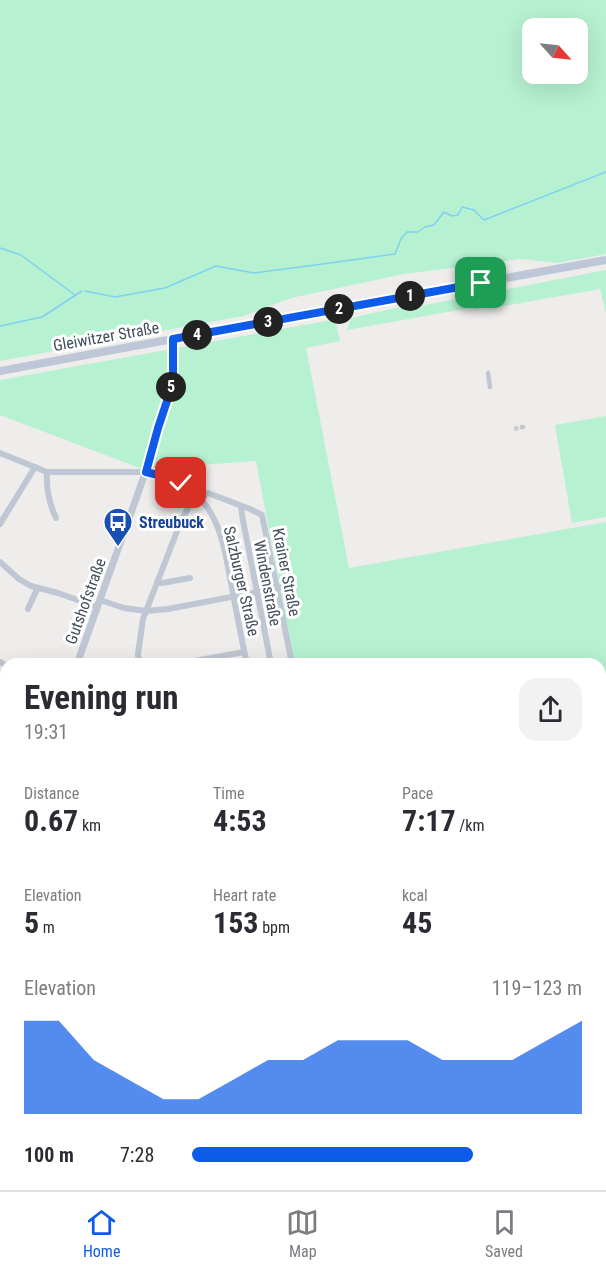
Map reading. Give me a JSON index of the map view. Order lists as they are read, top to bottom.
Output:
{
  "streets": {
    "main road": ["Gleiwitzer Straße"],
    "street": [
      "Krainer Straße",
      "Salzburger Straße",
      "Windenstraße",
      "Gutshofstraße"
    ]
  },
  "crossings": [
    ["Gleiwitzer Straße", "Gutshofstraße"],
    ["Krainer Straße", "Salzburger Straße"],
    ["Krainer Straße", "Windenstraße"],
    ["Salzburger Straße", "Gutshofstraße"]
  ],
  "places": {
    "bus stop": ["Streubuck"]
  },
  "north": "bottom right",
  "page": {
    "pins": [
      "1",
      "2",
      "3",
      "4",
      "5"
    ],
    "heading": ["Evening run", "19:31"],
    "stats": [
      ["Distance", "0.67 km"],
      ["Time", "4:53"],
      ["Pace", "7:17 /km"],
      ["Elevation", "5 m"],
      ["Heart rate", "153 bpm"],
      ["kcal", "45"]
    ],
    "chart": ["Elevation", "119–123 m"],
    "list": [
      {
        "name": "100 m",
        "note": "7:28"
      }
    ],
    "tabs": ["Home", "Map", "Saved"]
  }
}
